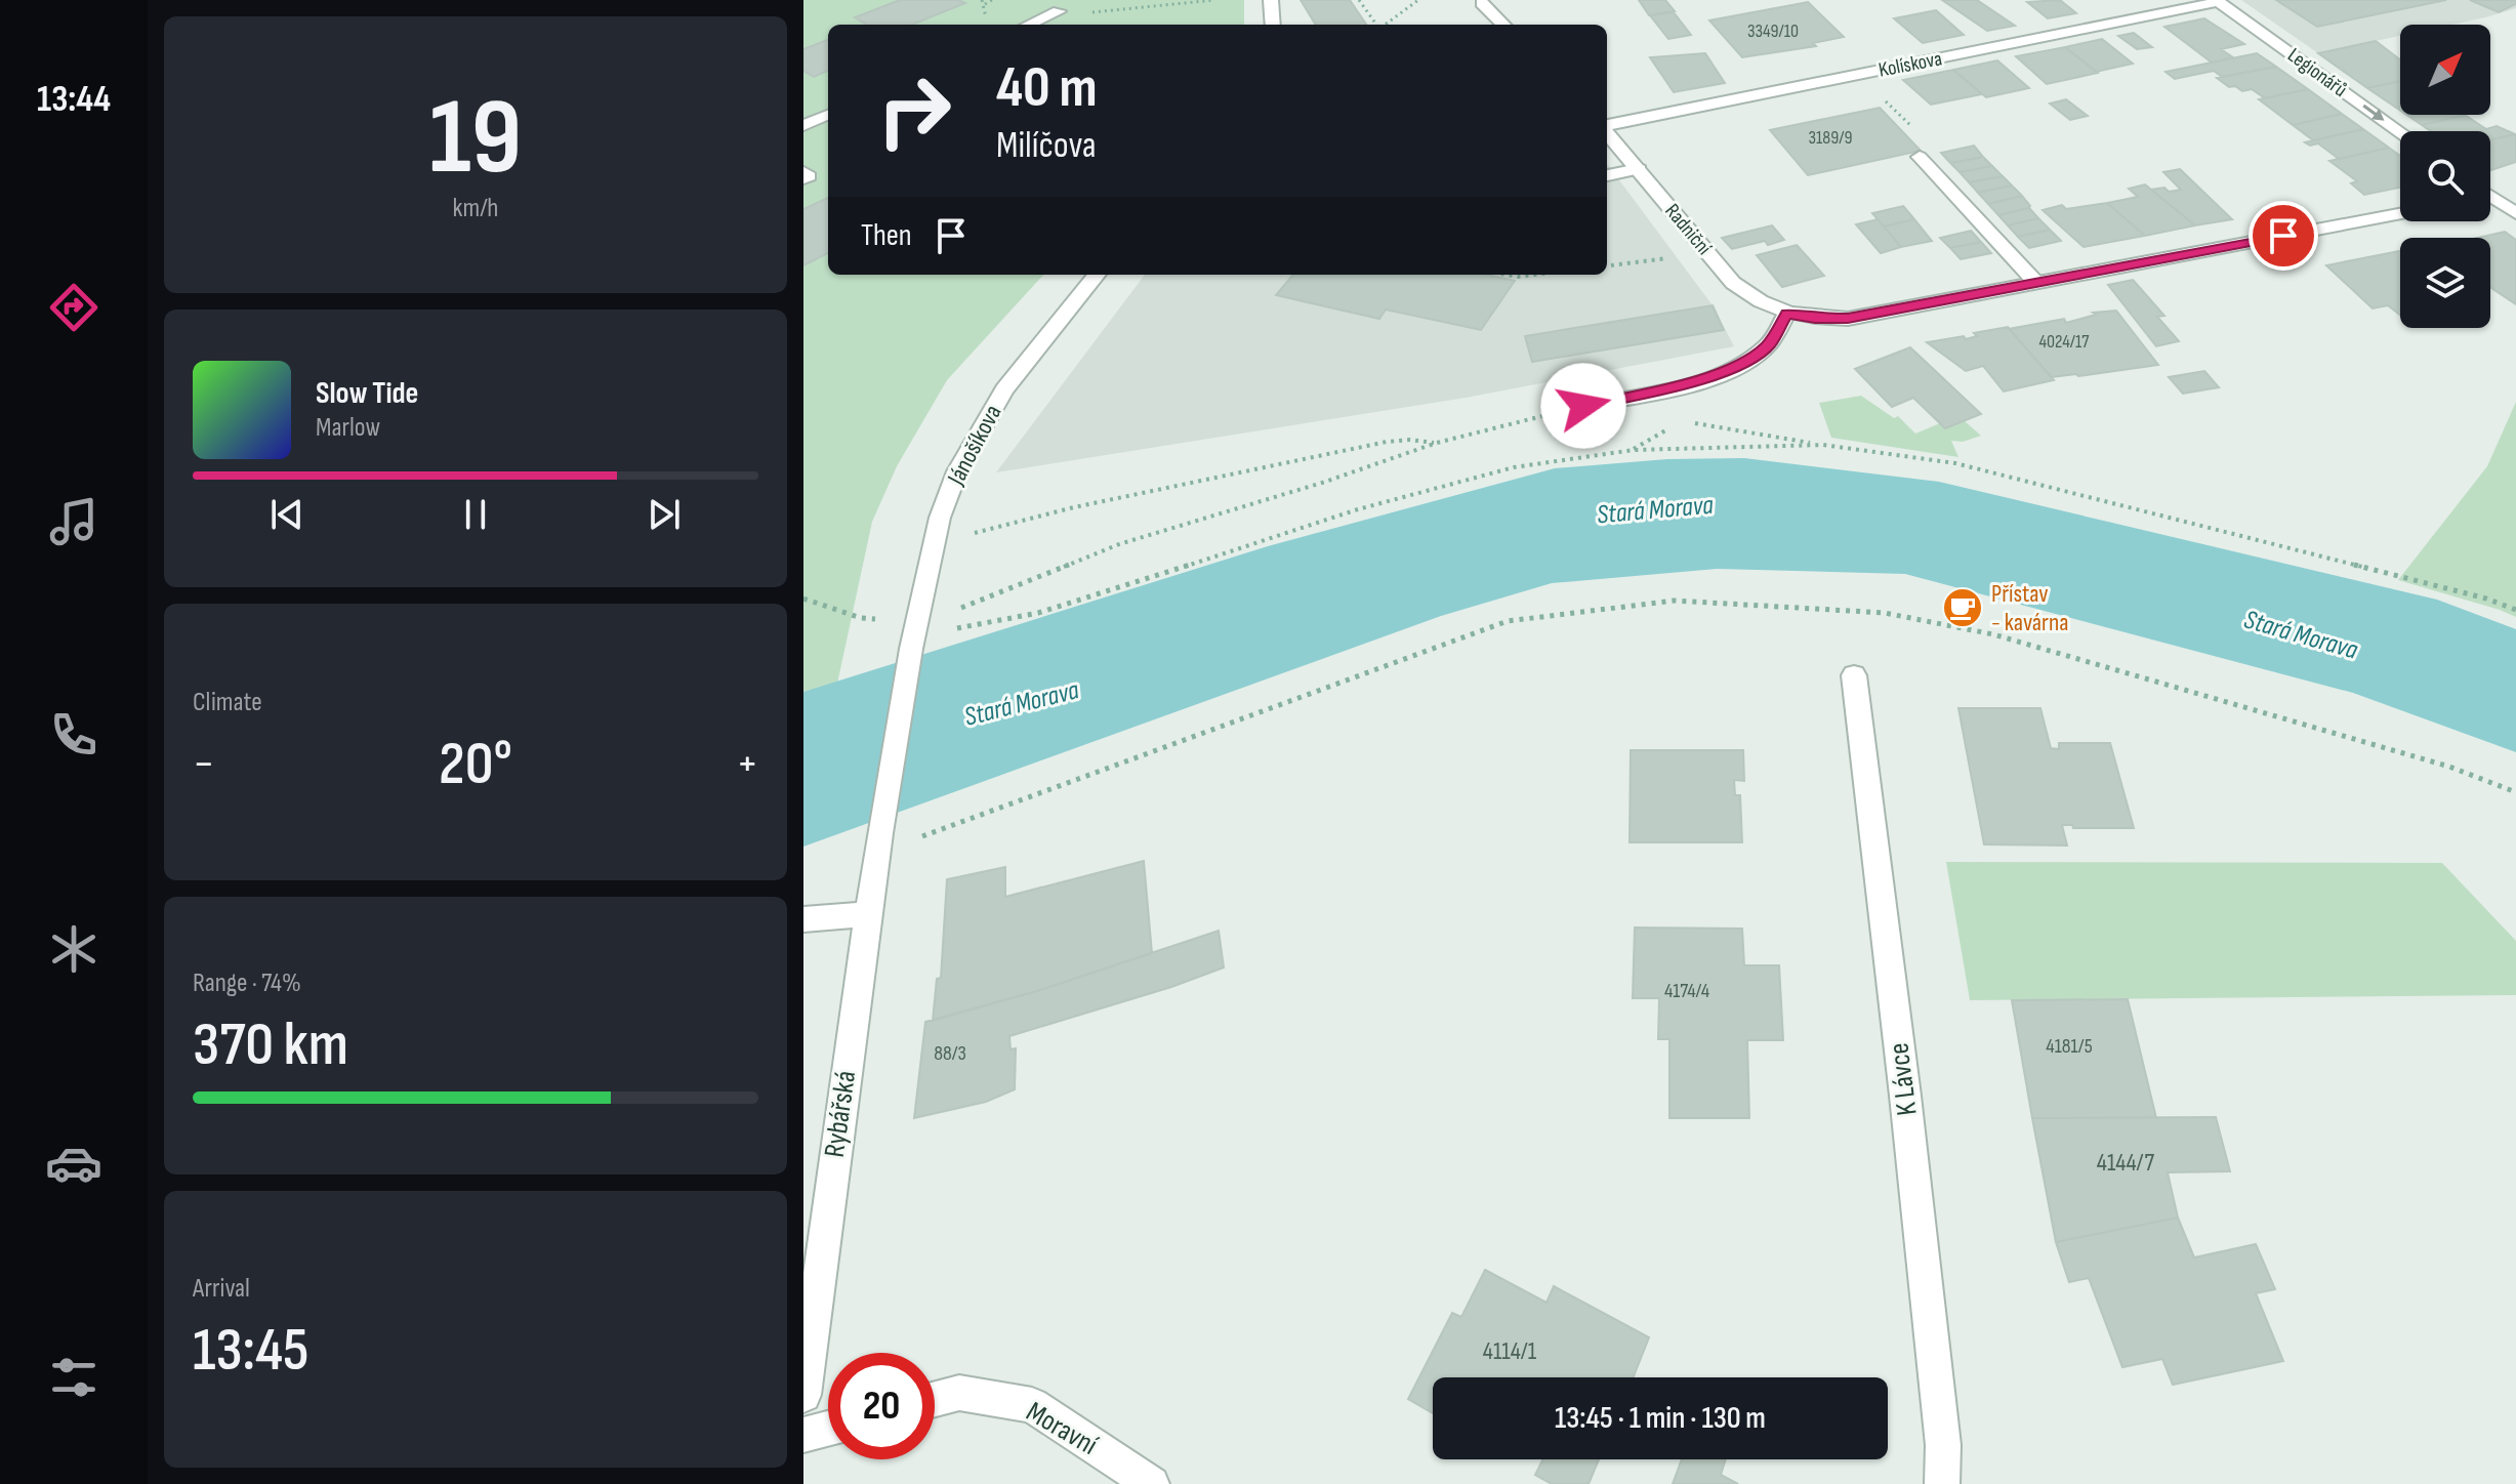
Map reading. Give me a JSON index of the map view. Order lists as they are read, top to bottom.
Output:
{
  "streets": {
    "street": [
      "Kolískova",
      "Legionářů",
      "Radniční",
      "Jánošíkova",
      "K Lávce",
      "Rybářská",
      "Moravní"
    ]
  },
  "crossings": [
    ["Kolískova", "Legionářů"],
    ["Jánošíkova", "Rybářská"]
  ],
  "one_way": ["Legionářů"],
  "water": ["Stará Morava"],
  "places": {
    "cafe": ["Přístav - kavárna"]
  },
  "house_numbers": [
    "3349/10",
    "3189/9",
    "4024/17",
    "4174/4",
    "4181/5",
    "88/3",
    "4144/7",
    "4114/1"
  ],
  "north": "top right",
  "page": {
    "tabs": "13:44",
    "tile": [
      ["19", "km/h"],
      "Climate",
      ["Range · 74%", "370 km"],
      ["Arrival", "13:45"]
    ],
    "turn": ["40 m", "Milíčova"],
    "then": "Then",
    "song": ["Slow Tide", "Marlow"],
    "heat": ["−", "20°", "+"],
    "limit": "20",
    "trip": "13:45 · 1 min · 130 m"
  }
}
